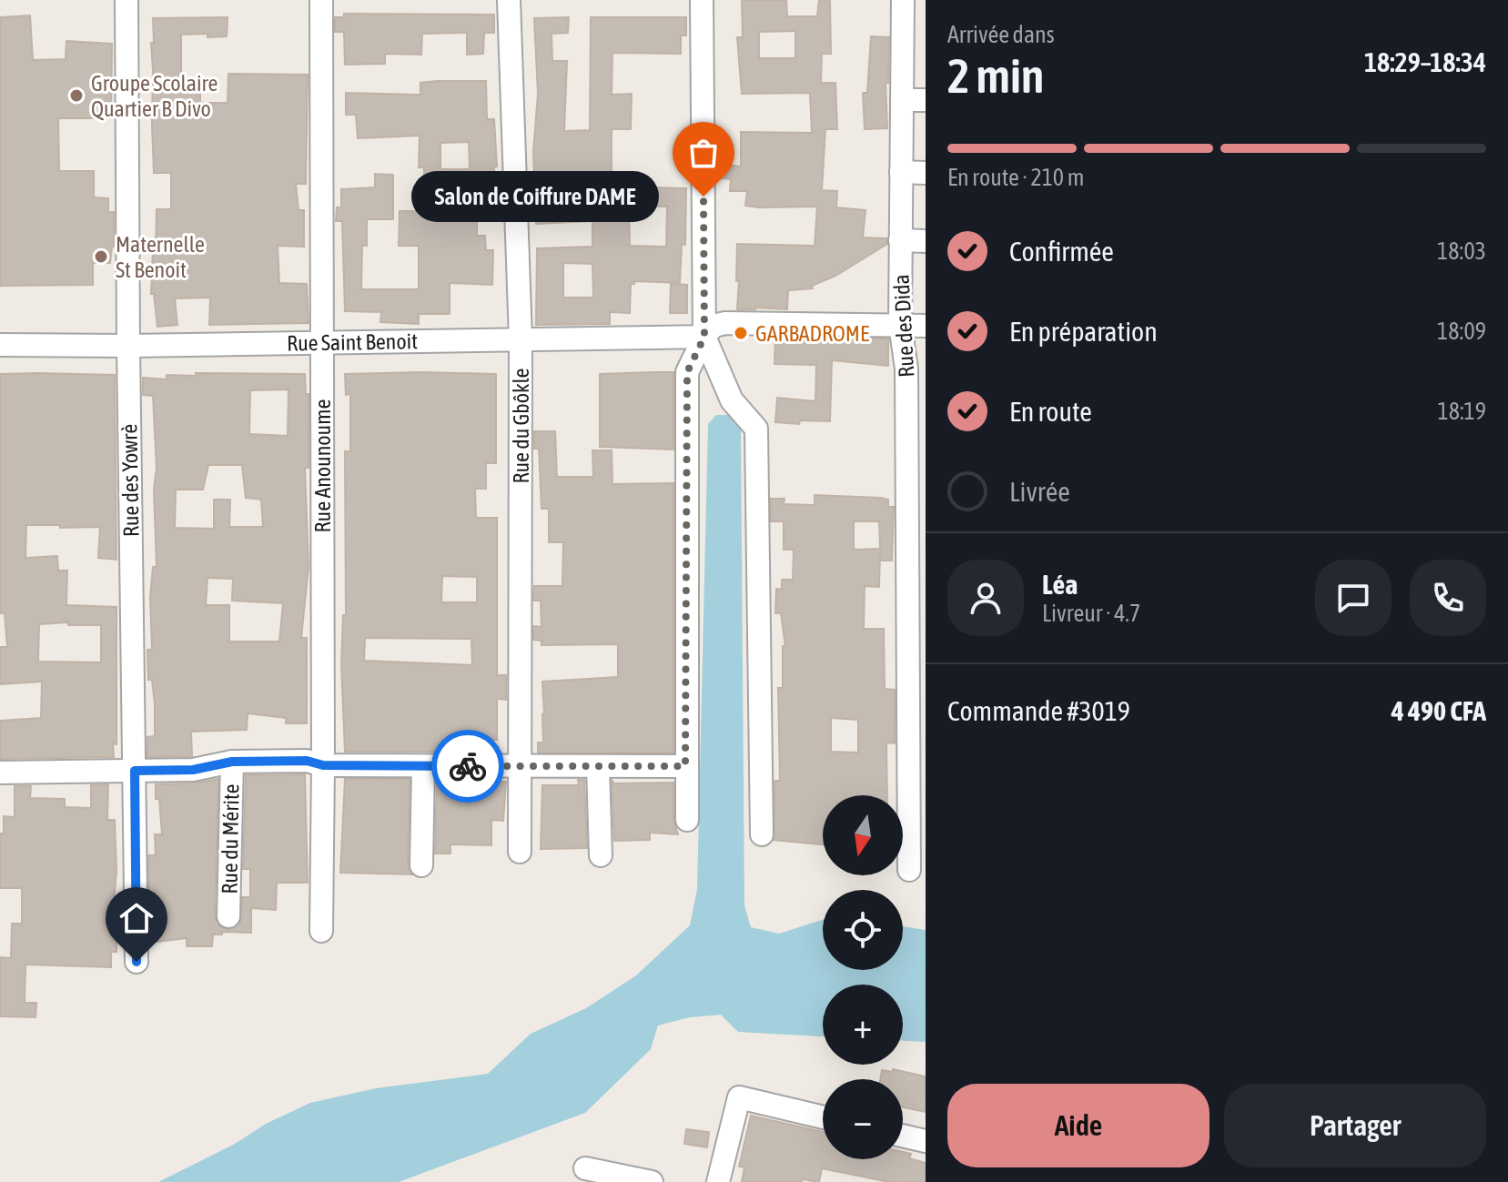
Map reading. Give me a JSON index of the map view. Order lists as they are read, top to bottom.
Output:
{
  "streets": {
    "street": [
      "Rue des Dida",
      "Rue Saint Benoit",
      "Rue du Gbôkle",
      "Rue Anounoume",
      "Rue des Yowrè",
      "Rue du Mérite"
    ]
  },
  "crossings": [
    ["Rue Saint Benoit", "Rue du Gbôkle"],
    ["Rue Saint Benoit", "Rue Anounoume"],
    ["Rue Saint Benoit", "Rue des Yowrè"]
  ],
  "places": [
    "Groupe Scolaire Quartier B Divo",
    "Salon de Coiffure DAME",
    "Maternelle St Benoit",
    "GARBADROME"
  ],
  "north": "bottom",
  "page": {
    "heading": ["2 min", "Arrivée dans", "18:29–18:34"],
    "panel": [
      "Léa",
      "Livreur · 4.7",
      "Commande #3019",
      "4 490 CFA"
    ],
    "bar": "En route · 210 m",
    "bubble": "Salon de Coiffure DAME",
    "list": [
      ["Confirmée", "18:03"],
      ["En préparation", "18:09"],
      ["En route", "18:19"],
      "Livrée"
    ],
    "map_buttons": ["+", "−"],
    "buttons": ["Aide", "Partager"]
  }
}
